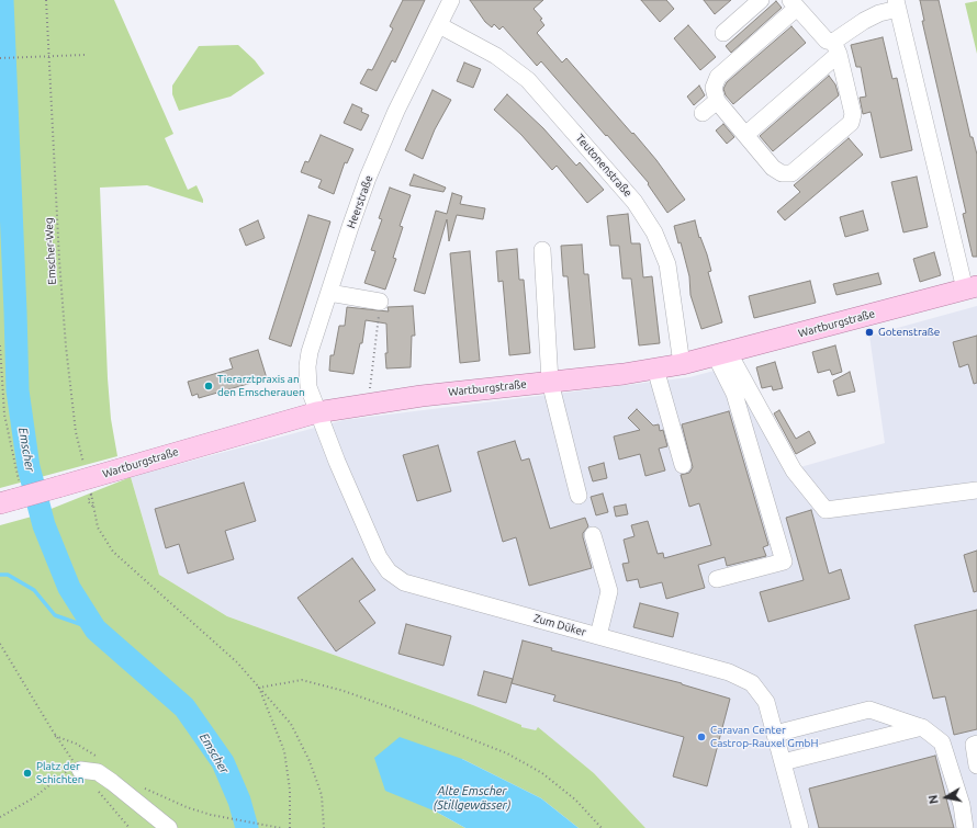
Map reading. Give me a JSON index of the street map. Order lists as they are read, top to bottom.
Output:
{
  "streets": {
    "main road": ["Wartburgstraße"],
    "street": ["Teutonenstraße", "Heerstraße", "Zum Düker"],
    "path": ["Emscher-Weg"]
  },
  "crossings": [
    ["Teutonenstraße", "Heerstraße"],
    ["Teutonenstraße", "Wartburgstraße"],
    ["Heerstraße", "Wartburgstraße"],
    ["Heerstraße", "Zum Düker"],
    ["Emscher-Weg", "Wartburgstraße"],
    ["Wartburgstraße", "Zum Düker"]
  ],
  "water": ["Emscher", "Alte Emscher (Stillgewässer)"],
  "places": [
    "Gotenstraße",
    "Tierarztpraxis an den Emscherauen",
    "Caravan Center Castrop-Rauxel GmbH",
    "Platz der Schichten"
  ],
  "north": "left"
}
